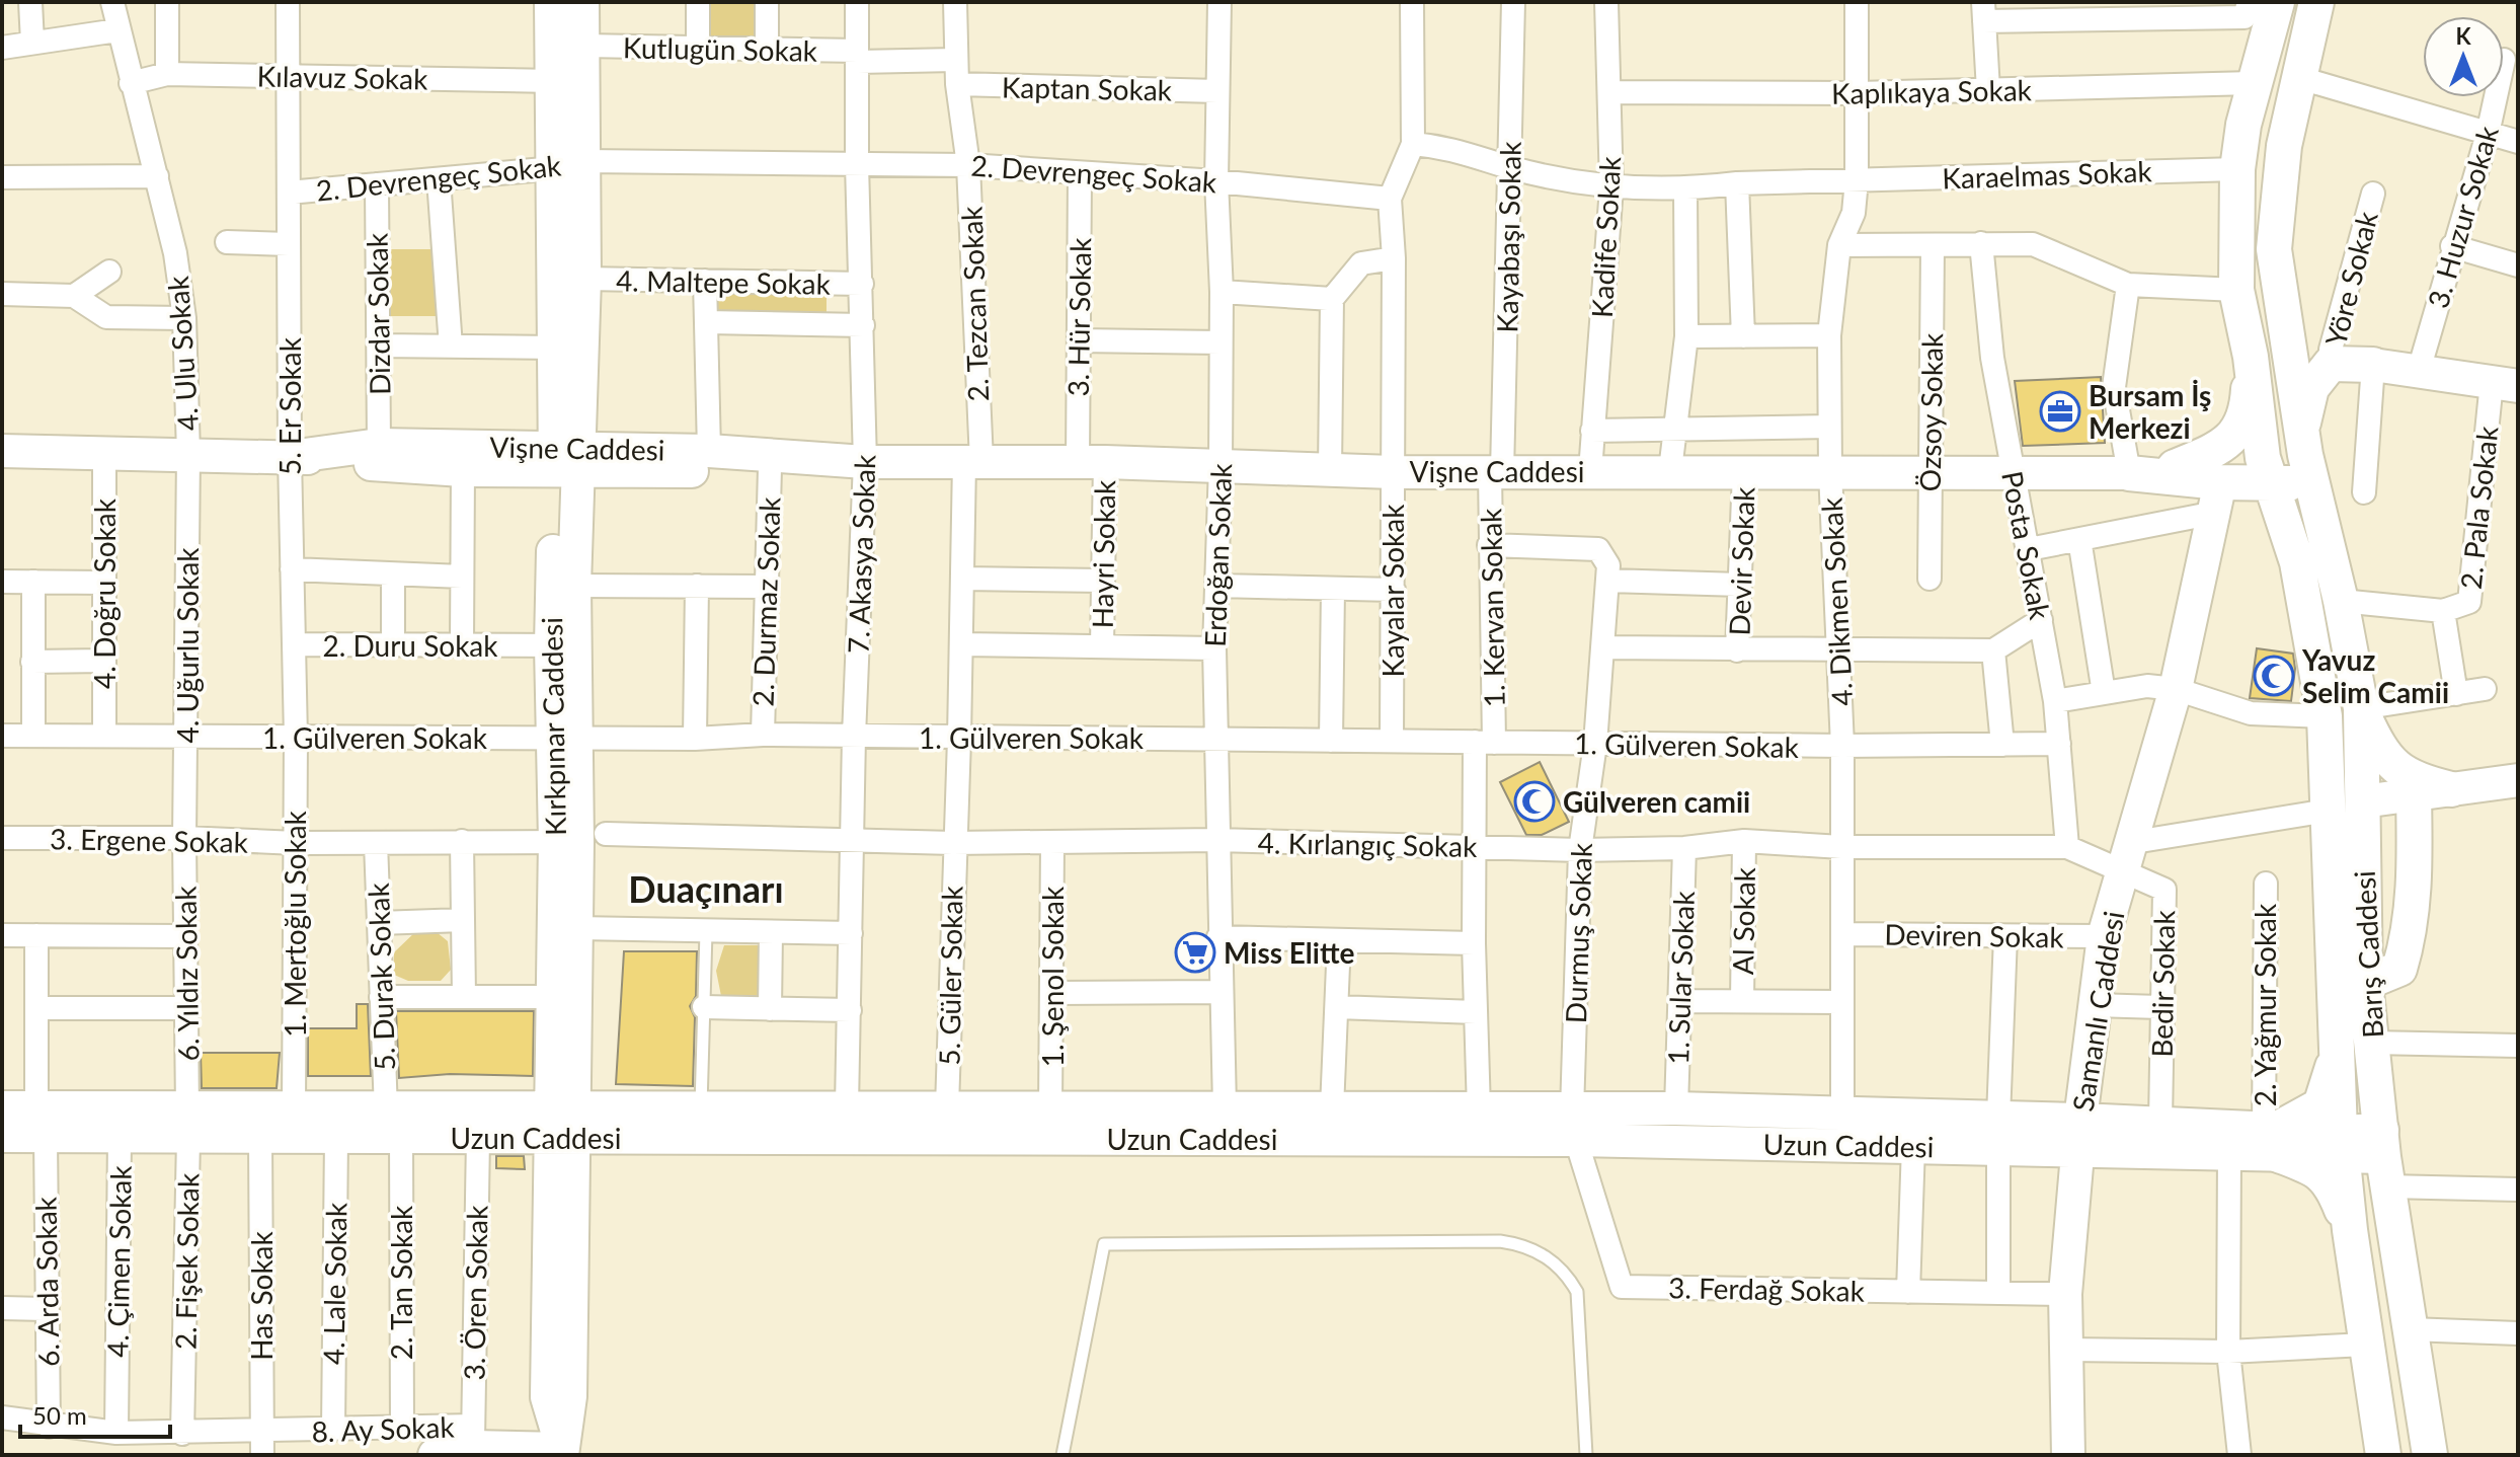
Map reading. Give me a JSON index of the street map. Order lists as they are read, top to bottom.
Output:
{
  "streets": {
    "main road": [
      "Vişne Caddesi",
      "Kırkpınar Caddesi",
      "Barış Caddesi",
      "Samanlı Caddesi",
      "Uzun Caddesi"
    ],
    "street": [
      "Kutlugün Sokak",
      "Kılavuz Sokak",
      "Kaptan Sokak",
      "Kaplıkaya Sokak",
      "2. Devrengeç Sokak",
      "Karaelmas Sokak",
      "3. Huzur Sokak",
      "Kayabaşı Sokak",
      "Kadife Sokak",
      "Yöre Sokak",
      "4. Maltepe Sokak",
      "2. Tezcan Sokak",
      "Dizdar Sokak",
      "3. Hür Sokak",
      "4. Ulu Sokak",
      "5. Er Sokak",
      "Özsoy Sokak",
      "2. Pala Sokak",
      "Posta Sokak",
      "7. Akasya Sokak",
      "Hayri Sokak",
      "Erdoğan Sokak",
      "Devir Sokak",
      "Kayalar Sokak",
      "4. Doğru Sokak",
      "2. Durmaz Sokak",
      "4. Dikmen Sokak",
      "1. Kervan Sokak",
      "4. Uğurlu Sokak",
      "2. Duru Sokak",
      "1. Gülveren Sokak",
      "3. Ergene Sokak",
      "4. Kırlangıç Sokak",
      "Al Sokak",
      "1. Mertoğlu Sokak",
      "Durmuş Sokak",
      "Deviren Sokak",
      "6. Yıldız Sokak",
      "5. Güler Sokak",
      "5. Durak Sokak",
      "1. Şenol Sokak",
      "1. Sular Sokak",
      "Bedir Sokak",
      "2. Yağmur Sokak",
      "4. Çimen Sokak",
      "2. Fişek Sokak",
      "6. Arda Sokak",
      "2. Tan Sokak",
      "4. Lale Sokak",
      "3. Ferdağ Sokak",
      "3. Ören Sokak",
      "Has Sokak",
      "8. Ay Sokak"
    ]
  },
  "crossings": [
    ["Kutlugün Sokak", "2. Tezcan Sokak"],
    ["Kutlugün Sokak", "7. Akasya Sokak"],
    ["Kutlugün Sokak", "Kırkpınar Caddesi"],
    ["Kılavuz Sokak", "4. Ulu Sokak"],
    ["Kılavuz Sokak", "5. Er Sokak"],
    ["Kılavuz Sokak", "Kırkpınar Caddesi"],
    ["Kaptan Sokak", "2. Tezcan Sokak"],
    ["Kaptan Sokak", "Erdoğan Sokak"],
    ["Kaplıkaya Sokak", "Kadife Sokak"],
    ["Kaplıkaya Sokak", "4. Dikmen Sokak"],
    ["2. Devrengeç Sokak", "2. Tezcan Sokak"],
    ["2. Devrengeç Sokak", "Dizdar Sokak"],
    ["2. Devrengeç Sokak", "3. Hür Sokak"],
    ["2. Devrengeç Sokak", "5. Er Sokak"],
    ["2. Devrengeç Sokak", "7. Akasya Sokak"],
    ["2. Devrengeç Sokak", "Erdoğan Sokak"],
    ["2. Devrengeç Sokak", "Kayalar Sokak"],
    ["2. Devrengeç Sokak", "Kırkpınar Caddesi"],
    ["Karaelmas Sokak", "4. Dikmen Sokak"],
    ["Kayabaşı Sokak", "Vişne Caddesi"],
    ["Kayabaşı Sokak", "1. Kervan Sokak"],
    ["Kadife Sokak", "Vişne Caddesi"],
    ["4. Maltepe Sokak", "7. Akasya Sokak"],
    ["4. Maltepe Sokak", "Kırkpınar Caddesi"],
    ["2. Tezcan Sokak", "Vişne Caddesi"],
    ["2. Tezcan Sokak", "5. Güler Sokak"],
    ["Dizdar Sokak", "Vişne Caddesi"],
    ["3. Hür Sokak", "Vişne Caddesi"],
    ["3. Hür Sokak", "Hayri Sokak"],
    ["4. Ulu Sokak", "Vişne Caddesi"],
    ["4. Ulu Sokak", "4. Uğurlu Sokak"],
    ["5. Er Sokak", "Vişne Caddesi"],
    ["5. Er Sokak", "2. Duru Sokak"],
    ["5. Er Sokak", "1. Gülveren Sokak"],
    ["5. Er Sokak", "1. Mertoğlu Sokak"],
    ["Özsoy Sokak", "Vişne Caddesi"],
    ["Vişne Caddesi", "Posta Sokak"],
    ["Vişne Caddesi", "7. Akasya Sokak"],
    ["Vişne Caddesi", "Hayri Sokak"],
    ["Vişne Caddesi", "Erdoğan Sokak"],
    ["Vişne Caddesi", "Devir Sokak"],
    ["Vişne Caddesi", "Kayalar Sokak"],
    ["Vişne Caddesi", "4. Doğru Sokak"],
    ["Vişne Caddesi", "2. Durmaz Sokak"],
    ["Vişne Caddesi", "4. Dikmen Sokak"],
    ["Vişne Caddesi", "1. Kervan Sokak"],
    ["Vişne Caddesi", "4. Uğurlu Sokak"],
    ["Vişne Caddesi", "Kırkpınar Caddesi"],
    ["2. Pala Sokak", "Barış Caddesi"],
    ["Posta Sokak", "1. Gülveren Sokak"],
    ["Posta Sokak", "4. Kırlangıç Sokak"],
    ["7. Akasya Sokak", "1. Gülveren Sokak"],
    ["7. Akasya Sokak", "4. Kırlangıç Sokak"],
    ["7. Akasya Sokak", "Uzun Caddesi"],
    ["Erdoğan Sokak", "1. Gülveren Sokak"],
    ["Erdoğan Sokak", "4. Kırlangıç Sokak"],
    ["Erdoğan Sokak", "Uzun Caddesi"],
    ["Kayalar Sokak", "1. Gülveren Sokak"],
    ["4. Doğru Sokak", "1. Gülveren Sokak"],
    ["2. Durmaz Sokak", "1. Gülveren Sokak"],
    ["4. Dikmen Sokak", "1. Gülveren Sokak"],
    ["4. Dikmen Sokak", "4. Kırlangıç Sokak"],
    ["4. Dikmen Sokak", "Deviren Sokak"],
    ["4. Dikmen Sokak", "Uzun Caddesi"],
    ["1. Kervan Sokak", "1. Gülveren Sokak"],
    ["1. Kervan Sokak", "4. Kırlangıç Sokak"],
    ["1. Kervan Sokak", "Uzun Caddesi"],
    ["4. Uğurlu Sokak", "1. Gülveren Sokak"],
    ["4. Uğurlu Sokak", "3. Ergene Sokak"],
    ["4. Uğurlu Sokak", "6. Yıldız Sokak"],
    ["2. Duru Sokak", "Kırkpınar Caddesi"],
    ["Kırkpınar Caddesi", "1. Gülveren Sokak"],
    ["Kırkpınar Caddesi", "4. Kırlangıç Sokak"],
    ["Kırkpınar Caddesi", "Uzun Caddesi"],
    ["1. Gülveren Sokak", "1. Mertoğlu Sokak"],
    ["1. Gülveren Sokak", "Durmuş Sokak"],
    ["1. Gülveren Sokak", "5. Güler Sokak"],
    ["3. Ergene Sokak", "4. Kırlangıç Sokak"],
    ["3. Ergene Sokak", "1. Mertoğlu Sokak"],
    ["3. Ergene Sokak", "6. Yıldız Sokak"],
    ["3. Ergene Sokak", "5. Durak Sokak"],
    ["4. Kırlangıç Sokak", "Al Sokak"],
    ["4. Kırlangıç Sokak", "Durmuş Sokak"],
    ["4. Kırlangıç Sokak", "5. Güler Sokak"],
    ["4. Kırlangıç Sokak", "1. Şenol Sokak"],
    ["4. Kırlangıç Sokak", "1. Sular Sokak"],
    ["4. Kırlangıç Sokak", "Bedir Sokak"],
    ["4. Kırlangıç Sokak", "Samanlı Caddesi"],
    ["1. Mertoğlu Sokak", "Uzun Caddesi"],
    ["Durmuş Sokak", "Uzun Caddesi"],
    ["Durmuş Sokak", "3. Ferdağ Sokak"],
    ["Deviren Sokak", "Samanlı Caddesi"],
    ["Barış Caddesi", "Uzun Caddesi"],
    ["6. Yıldız Sokak", "Uzun Caddesi"],
    ["6. Yıldız Sokak", "2. Fişek Sokak"],
    ["5. Güler Sokak", "Uzun Caddesi"],
    ["5. Durak Sokak", "Uzun Caddesi"],
    ["5. Durak Sokak", "2. Tan Sokak"],
    ["1. Şenol Sokak", "Uzun Caddesi"],
    ["1. Sular Sokak", "Uzun Caddesi"],
    ["Bedir Sokak", "Samanlı Caddesi"],
    ["Bedir Sokak", "Uzun Caddesi"],
    ["2. Yağmur Sokak", "Uzun Caddesi"],
    ["Samanlı Caddesi", "Uzun Caddesi"],
    ["Samanlı Caddesi", "3. Ferdağ Sokak"],
    ["Uzun Caddesi", "4. Çimen Sokak"],
    ["Uzun Caddesi", "2. Fişek Sokak"],
    ["Uzun Caddesi", "6. Arda Sokak"],
    ["Uzun Caddesi", "2. Tan Sokak"],
    ["Uzun Caddesi", "4. Lale Sokak"],
    ["Uzun Caddesi", "3. Ferdağ Sokak"],
    ["Uzun Caddesi", "3. Ören Sokak"],
    ["Uzun Caddesi", "Has Sokak"],
    ["4. Çimen Sokak", "8. Ay Sokak"],
    ["2. Fişek Sokak", "8. Ay Sokak"],
    ["6. Arda Sokak", "8. Ay Sokak"],
    ["2. Tan Sokak", "8. Ay Sokak"],
    ["4. Lale Sokak", "8. Ay Sokak"],
    ["3. Ören Sokak", "8. Ay Sokak"],
    ["Has Sokak", "8. Ay Sokak"]
  ],
  "districts": ["Duaçınarı"],
  "places": {
    "office": ["Bursam İş Merkezi"],
    "mosque": ["Yavuz Selim Camii", "Gülveren camii"],
    "supermarket": ["Miss Elitte"]
  },
  "scale_bar": "50 m",
  "north": "top"
}
